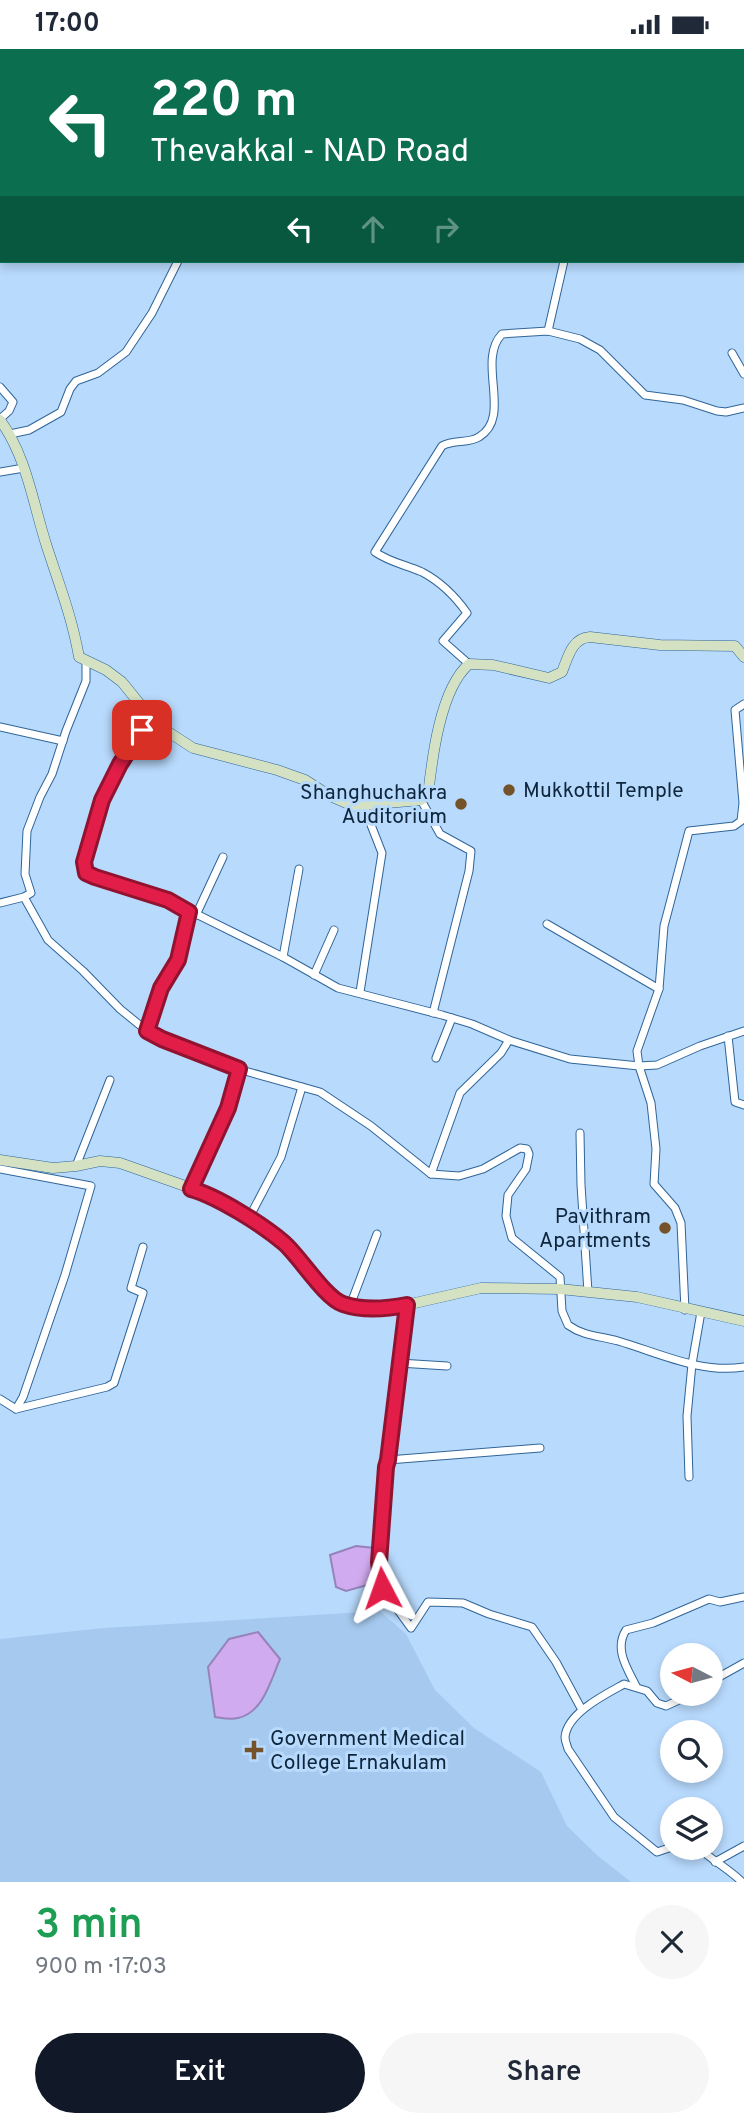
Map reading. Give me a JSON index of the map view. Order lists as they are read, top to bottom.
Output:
{
  "places": {
    "other": ["Mukkottil Temple", "Shanghuchakra Auditorium", "Pavithram Apartments"],
    "health": ["Government Medical College Ernakulam"]
  },
  "north": "left",
  "page": {
    "status": "17:00",
    "turn": ["220 m", "Thevakkal - NAD Road"],
    "heading": ["3 min", "900 m · 17:03"],
    "buttons": ["Exit", "Share"]
  }
}
